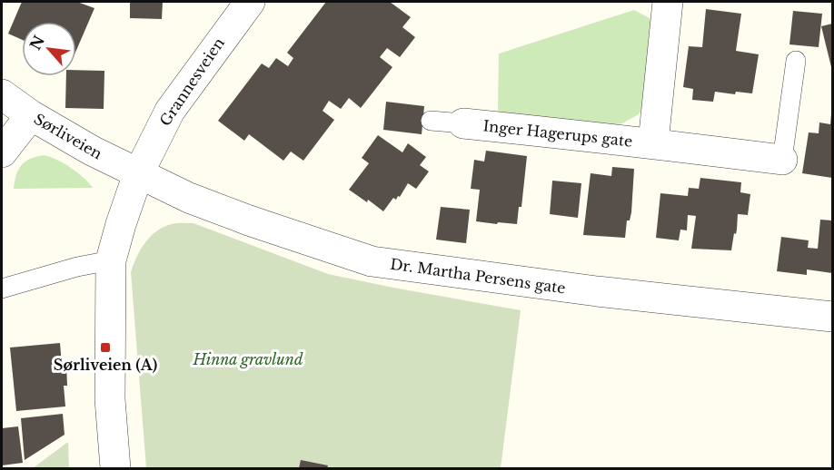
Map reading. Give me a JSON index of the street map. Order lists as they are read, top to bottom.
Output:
{
  "streets": {
    "street": [
      "Grannesveien",
      "Inger Hagerups gate",
      "Sørliveien",
      "Dr. Martha Persens gate"
    ]
  },
  "crossings": [
    ["Grannesveien", "Sørliveien"],
    ["Grannesveien", "Dr. Martha Persens gate"],
    ["Sørliveien", "Dr. Martha Persens gate"]
  ],
  "parks": ["Hinna gravlund"],
  "places": {
    "transit": ["Sørliveien (A)"]
  },
  "north": "top left"
}
